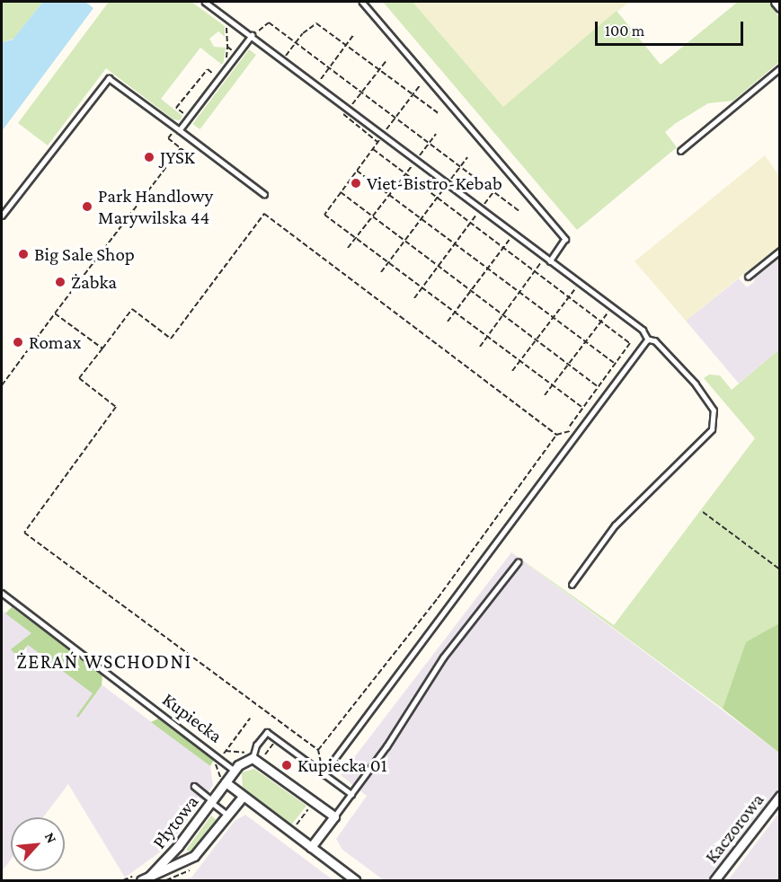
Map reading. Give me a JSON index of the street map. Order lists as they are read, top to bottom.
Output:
{
  "streets": {
    "street": ["Płytowa", "Kaczorowa"],
    "lane": ["Kupiecka"]
  },
  "districts": ["ŻERAŃ WSCHODNI"],
  "places": [
    "JYSK",
    "Viet-Bistro-Kebab",
    "Park Handlowy Marywilska 44",
    "Big Sale Shop",
    "Żabka",
    "Romax",
    "Kupiecka 01"
  ],
  "scale_bar": "100 m",
  "north": "top right"
}
